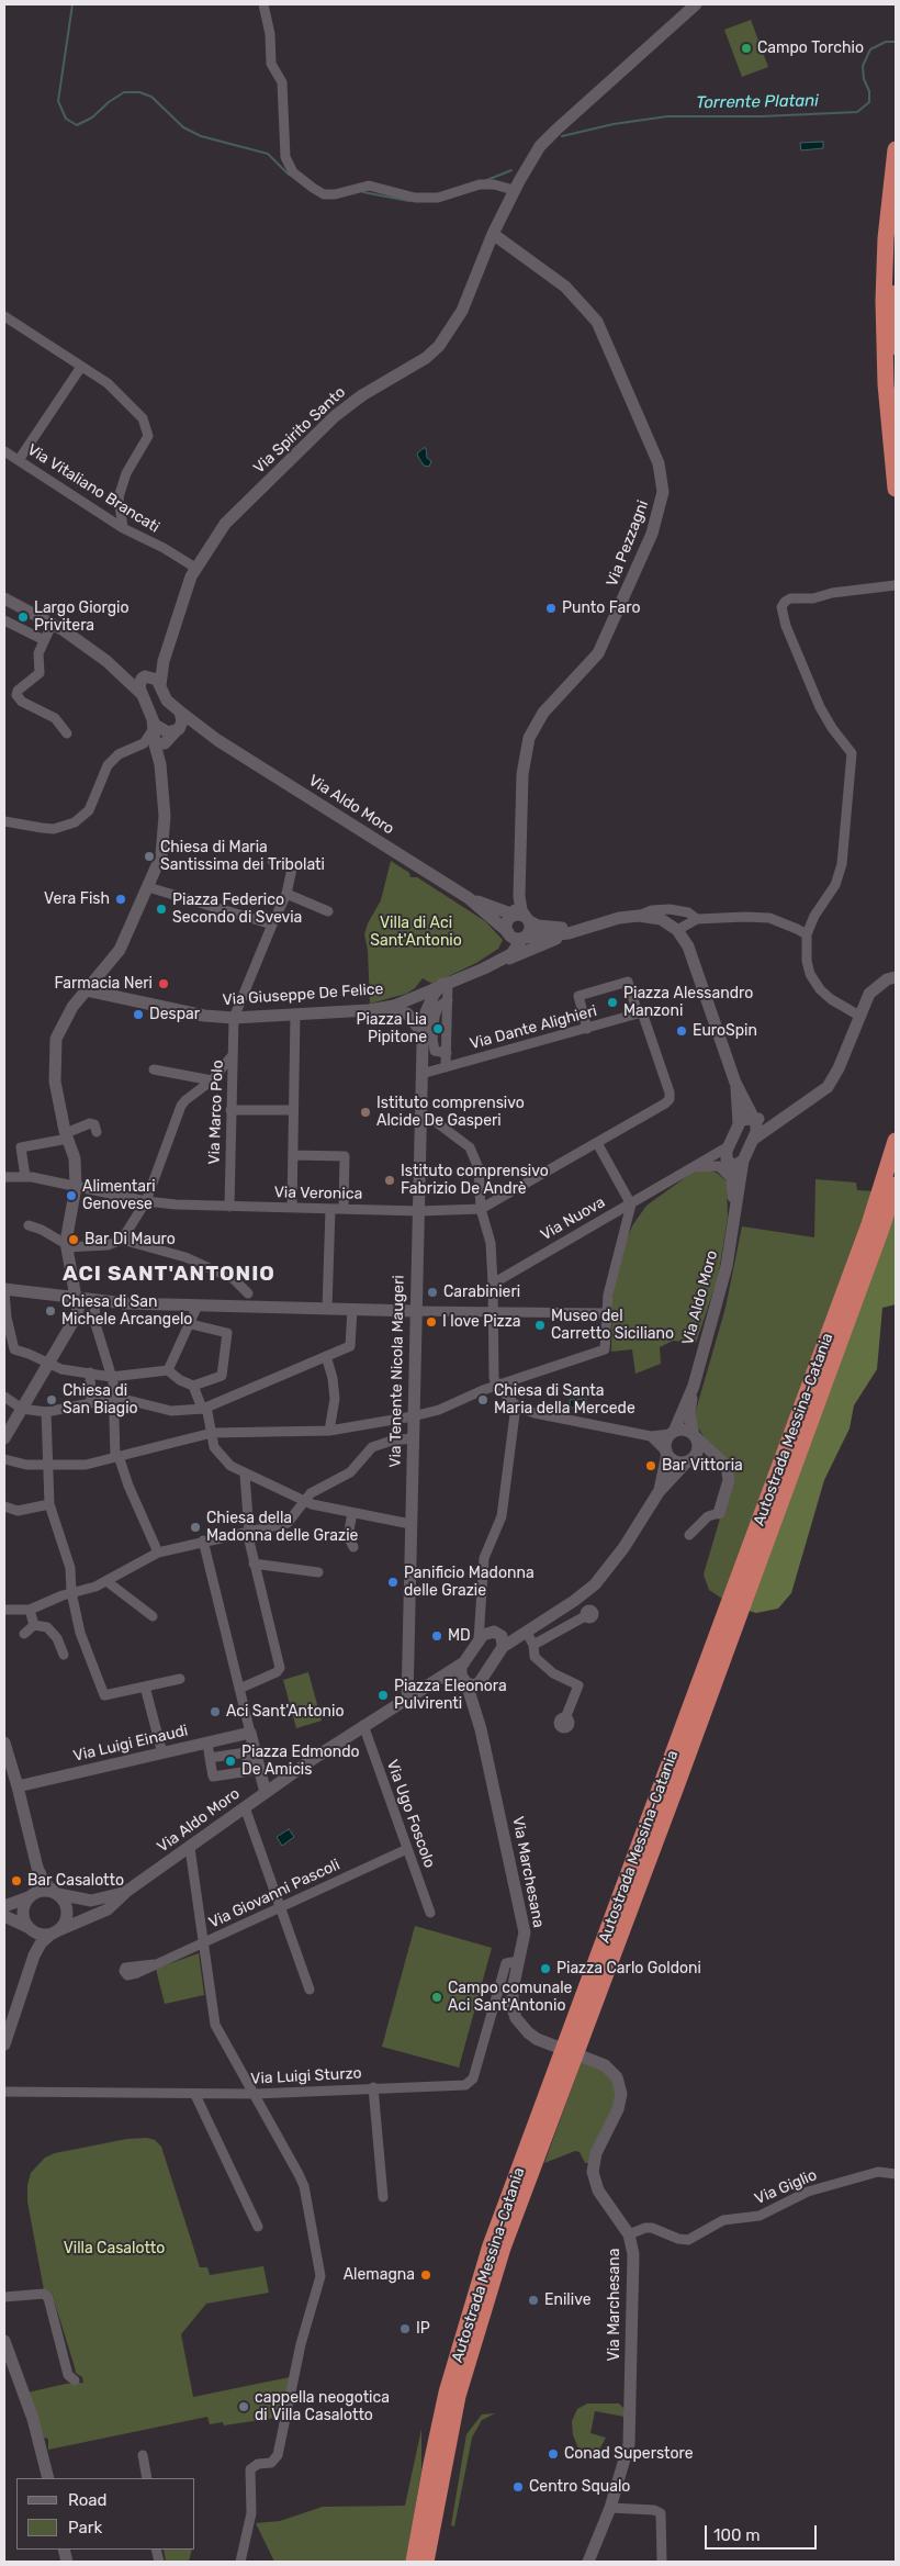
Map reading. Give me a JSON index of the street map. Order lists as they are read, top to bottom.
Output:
{
  "streets": {
    "highway": ["Autostrada Messina-Catania"],
    "street": [
      "Via Spirito Santo",
      "Via Vitaliano Brancati",
      "Via Pezzagni",
      "Via Aldo Moro",
      "Via Giuseppe De Felice",
      "Via Dante Alighieri",
      "Via Marco Polo",
      "Via Veronica",
      "Via Nuova",
      "Via Tenente Nicola Maugeri",
      "Via Luigi Einaudi",
      "Via Ugo Foscolo",
      "Via Marchesana",
      "Via Giovanni Pascoli",
      "Via Luigi Sturzo",
      "Via Giglio"
    ]
  },
  "crossings": [
    ["Via Spirito Santo", "Via Vitaliano Brancati"],
    ["Via Spirito Santo", "Via Pezzagni"],
    ["Via Aldo Moro", "Via Tenente Nicola Maugeri"],
    ["Via Aldo Moro", "Via Ugo Foscolo"],
    ["Via Giuseppe De Felice", "Via Marco Polo"],
    ["Via Dante Alighieri", "Via Tenente Nicola Maugeri"],
    ["Via Marco Polo", "Via Veronica"],
    ["Via Veronica", "Via Tenente Nicola Maugeri"],
    ["Via Ugo Foscolo", "Via Giovanni Pascoli"],
    ["Via Marchesana", "Via Luigi Sturzo"],
    ["Via Marchesana", "Via Giglio"]
  ],
  "districts": ["ACI SANT'ANTONIO"],
  "water": ["Torrente Platani"],
  "parks": ["Villa di Aci Sant'Antonio", "Villa Casalotto"],
  "places": [
    "Campo Torchio",
    "Punto Faro",
    "Largo Giorgio Privitera",
    "Chiesa di Maria Santissima dei Tribolati",
    "Vera Fish",
    "Piazza Federico Secondo di Svevia",
    "Farmacia Neri",
    "Piazza Alessandro Manzoni",
    "Despar",
    "Piazza Lia Pipitone",
    "EuroSpin",
    "Istituto comprensivo Alcide De Gasperi",
    "Istituto comprensivo Fabrizio De Andrè",
    "Alimentari Genovese",
    "Bar Di Mauro",
    "Carabinieri",
    "Chiesa di San Michele Arcangelo",
    "I love Pizza",
    "Museo del Carretto Siciliano",
    "Chiesa di San Biagio",
    "Chiesa di Santa Maria della Mercede",
    "Bar Vittoria",
    "Chiesa della Madonna delle Grazie",
    "Panificio Madonna delle Grazie",
    "MD",
    "Piazza Eleonora Pulvirenti",
    "Aci Sant'Antonio",
    "Piazza Edmondo De Amicis",
    "Bar Casalotto",
    "Piazza Carlo Goldoni",
    "Campo comunale Aci Sant'Antonio",
    "Alemagna",
    "Enilive",
    "IP",
    "cappella neogotica di Villa Casalotto",
    "Conad Superstore",
    "Centro Squalo"
  ],
  "legend": ["Road", "Park"],
  "scale_bar": "100 m"
}
